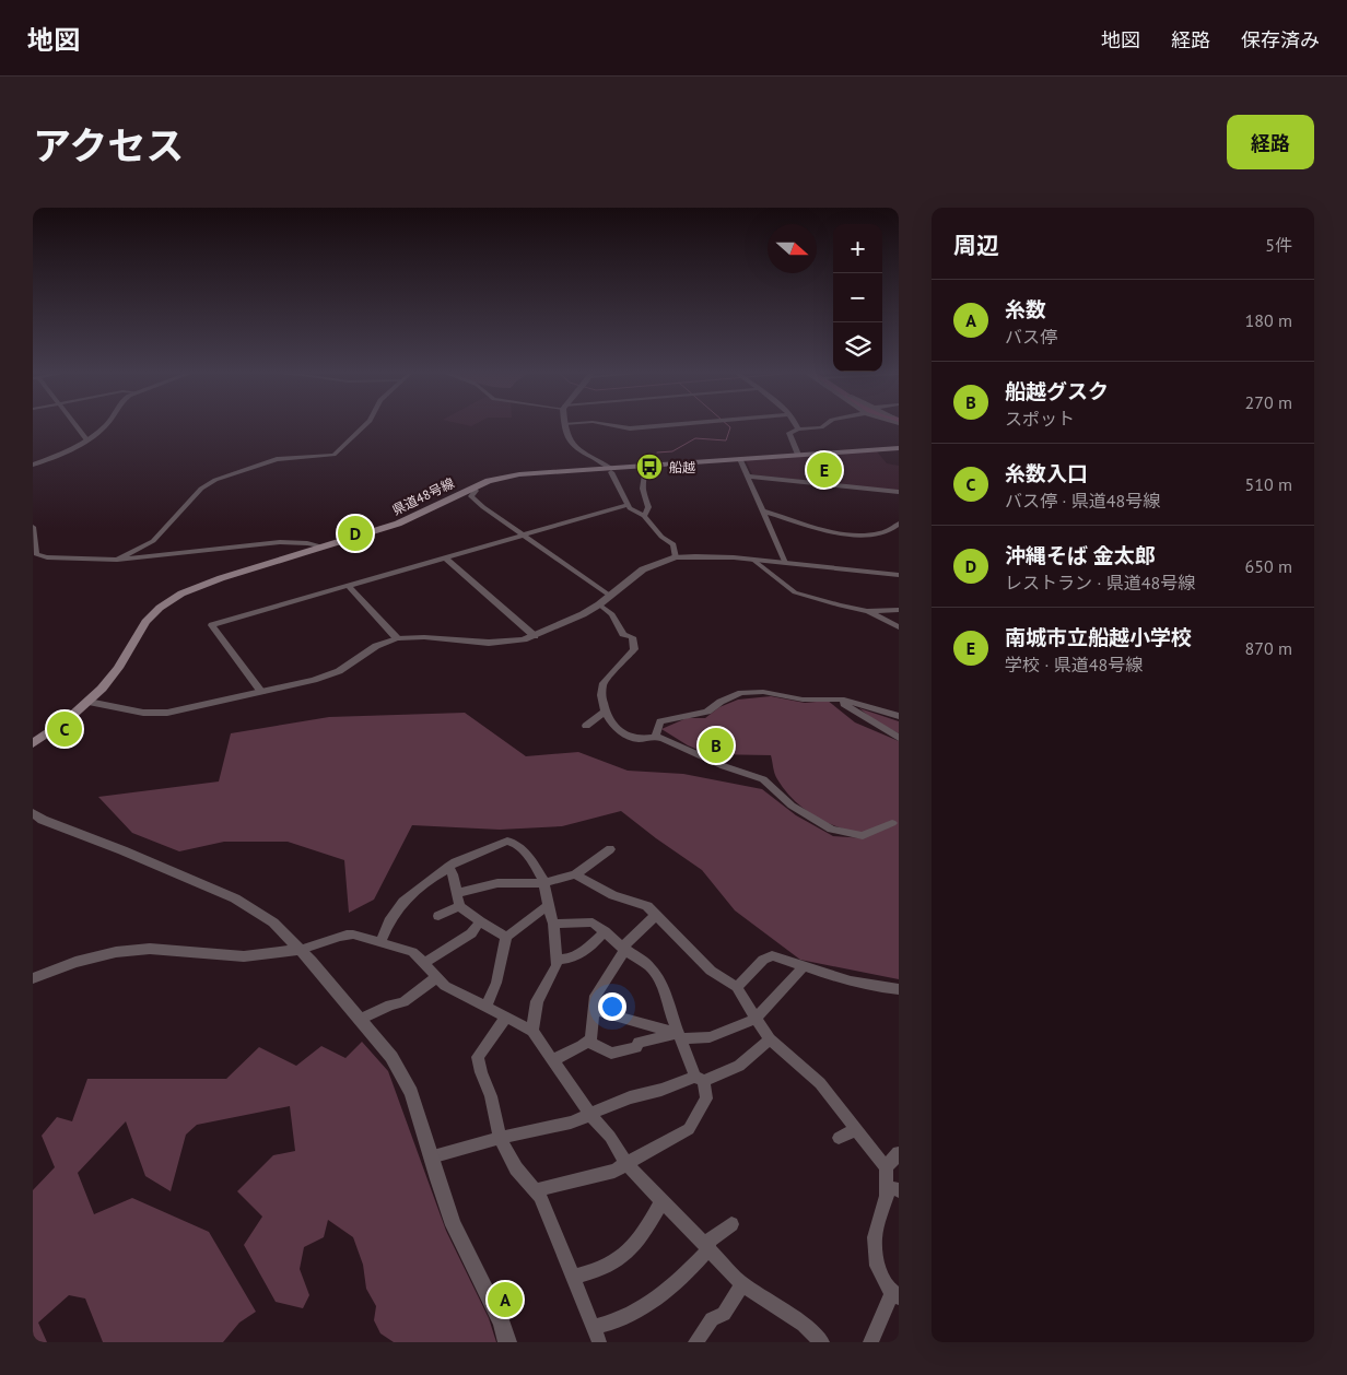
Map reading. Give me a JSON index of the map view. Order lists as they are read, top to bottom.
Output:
{
  "streets": {
    "main road": ["県道48号線"]
  },
  "places": {
    "bus stop": ["船越"]
  },
  "north": "right",
  "page": {
    "header": "地図",
    "nav": ["地図", "経路", "保存済み"],
    "title": "アクセス",
    "buttons": "経路",
    "heading": ["周辺", "5件"],
    "map_buttons": ["+", "−"],
    "list": [
      {
        "mark": "A",
        "name": "糸数",
        "note": "バス停",
        "value": "180 m"
      },
      {
        "mark": "B",
        "name": "船越グスク",
        "note": "スポット",
        "value": "270 m"
      },
      {
        "mark": "C",
        "name": "糸数入口",
        "note": "バス停 · 県道48号線",
        "value": "510 m"
      },
      {
        "mark": "D",
        "name": "沖縄そば 金太郎",
        "note": "レストラン · 県道48号線",
        "value": "650 m"
      },
      {
        "mark": "E",
        "name": "南城市立船越小学校",
        "note": "学校 · 県道48号線",
        "value": "870 m"
      }
    ],
    "pins": [
      "E",
      "D",
      "C",
      "B",
      "A"
    ]
  }
}
